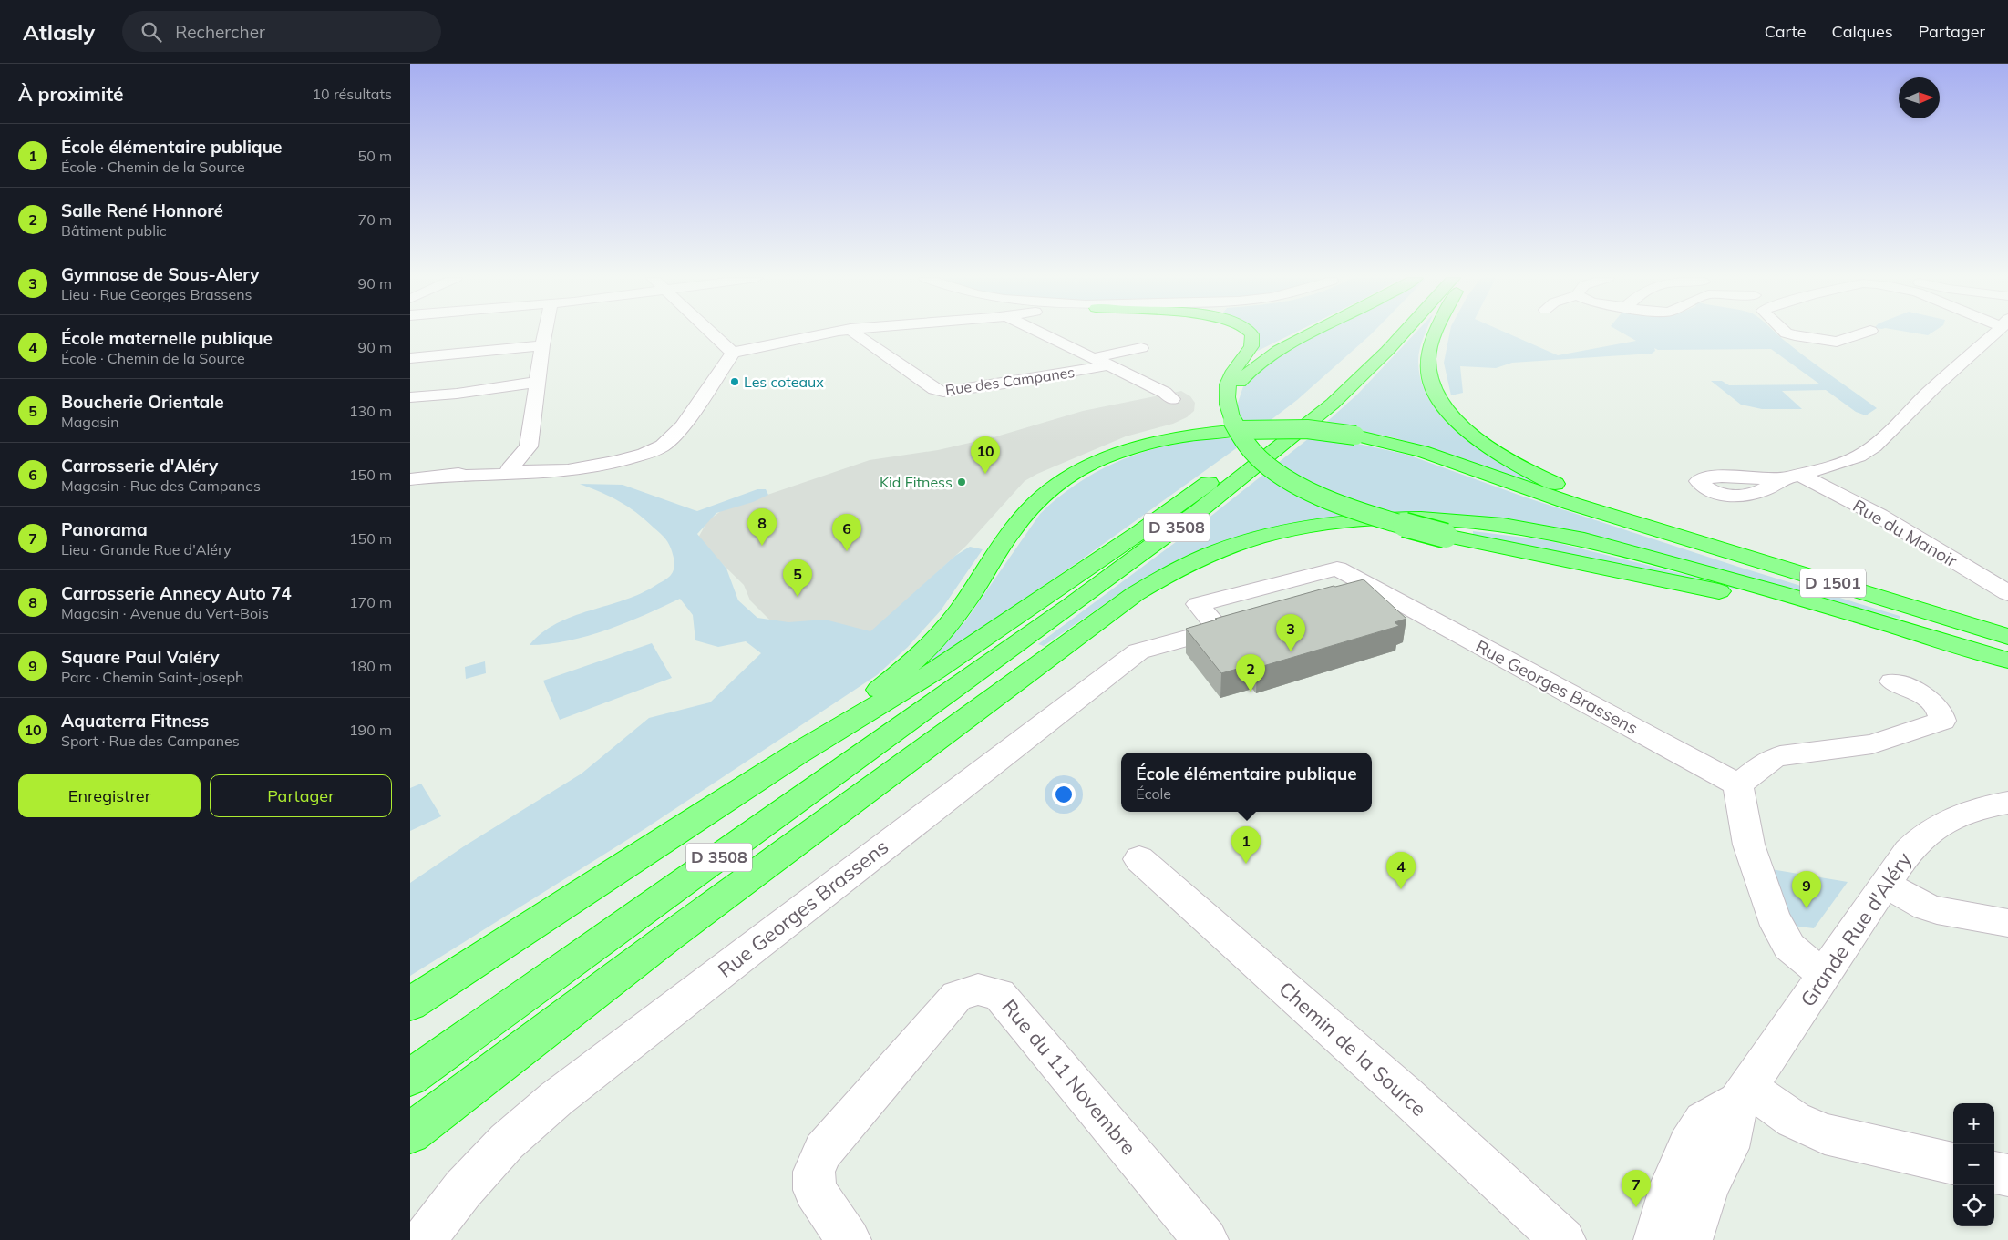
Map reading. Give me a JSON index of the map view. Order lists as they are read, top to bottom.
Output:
{
  "streets": {
    "highway": ["D 3508", "D 1501"],
    "street": [
      "Rue des Campanes",
      "Rue du Manoir",
      "Rue Georges Brassens",
      "Grande Rue d'Aléry",
      "Chemin de la Source",
      "Rue du 11 Novembre"
    ]
  },
  "places": ["Les coteaux", "Kid Fitness"],
  "north": "right",
  "page": {
    "header": "Atlasly",
    "search": "Rechercher",
    "nav": ["Carte", "Calques", "Partager"],
    "heading": ["À proximité", "10 résultats"],
    "list": [
      {
        "mark": "1",
        "name": "École élémentaire publique",
        "note": "École · Chemin de la Source",
        "value": "50 m"
      },
      {
        "mark": "2",
        "name": "Salle René Honnoré",
        "note": "Bâtiment public",
        "value": "70 m"
      },
      {
        "mark": "3",
        "name": "Gymnase de Sous-Alery",
        "note": "Lieu · Rue Georges Brassens",
        "value": "90 m"
      },
      {
        "mark": "4",
        "name": "École maternelle publique",
        "note": "École · Chemin de la Source",
        "value": "90 m"
      },
      {
        "mark": "5",
        "name": "Boucherie Orientale",
        "note": "Magasin",
        "value": "130 m"
      },
      {
        "mark": "6",
        "name": "Carrosserie d'Aléry",
        "note": "Magasin · Rue des Campanes",
        "value": "150 m"
      },
      {
        "mark": "7",
        "name": "Panorama",
        "note": "Lieu · Grande Rue d'Aléry",
        "value": "150 m"
      },
      {
        "mark": "8",
        "name": "Carrosserie Annecy Auto 74",
        "note": "Magasin · Avenue du Vert-Bois",
        "value": "170 m"
      },
      {
        "mark": "9",
        "name": "Square Paul Valéry",
        "note": "Parc · Chemin Saint-Joseph",
        "value": "180 m"
      },
      {
        "mark": "10",
        "name": "Aquaterra Fitness",
        "note": "Sport · Rue des Campanes",
        "value": "190 m"
      }
    ],
    "pins": [
      "10",
      "8",
      "6",
      "5",
      "3",
      "2",
      "1",
      "4",
      "9",
      "7"
    ],
    "popup": ["École élémentaire publique", "École"],
    "buttons": ["Enregistrer", "Partager"],
    "map_buttons": ["+", "−"]
  }
}
